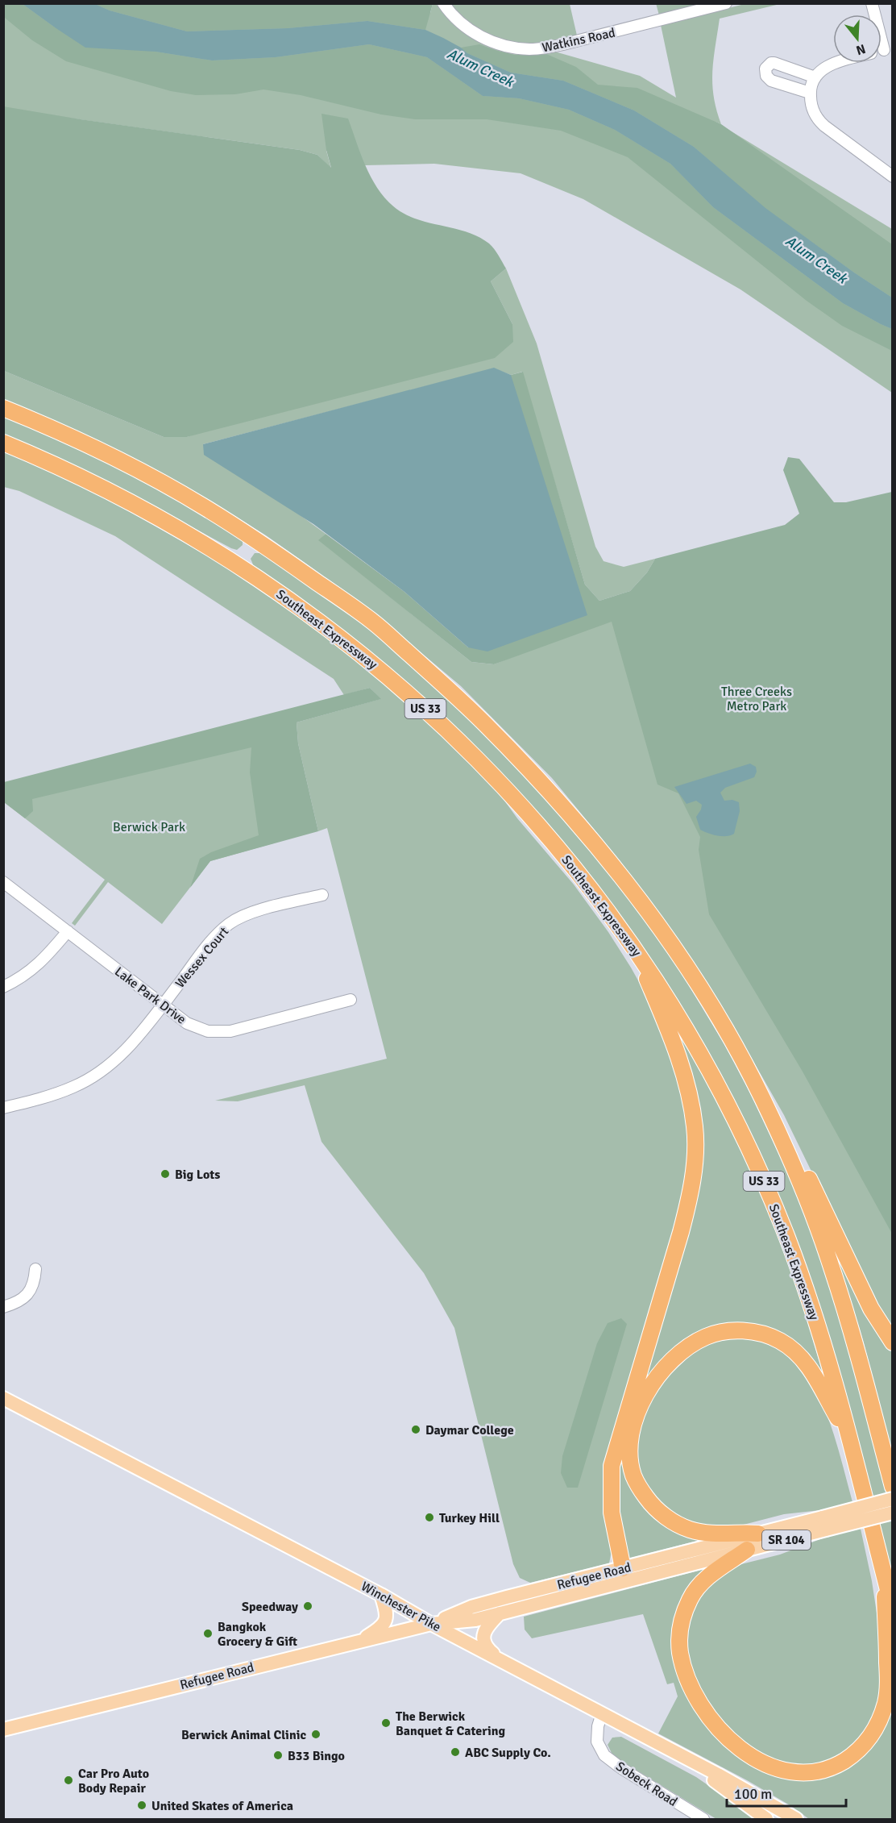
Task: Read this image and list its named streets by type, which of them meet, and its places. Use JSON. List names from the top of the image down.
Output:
{
  "streets": {
    "highway": ["Southeast Expressway", "US 33"],
    "main road": ["SR 104", "Refugee Road", "Winchester Pike"],
    "street": [
      "Watkins Road",
      "Wessex Court",
      "Lake Park Drive",
      "Sobeck Road"
    ]
  },
  "crossings": [
    ["Wessex Court", "Lake Park Drive"],
    ["SR 104", "Refugee Road"],
    ["Refugee Road", "Winchester Pike"],
    ["Winchester Pike", "Sobeck Road"]
  ],
  "water": ["Alum Creek"],
  "parks": ["Three Creeks Metro Park", "Berwick Park"],
  "places": [
    "Big Lots",
    "Daymar College",
    "Turkey Hill",
    "Speedway",
    "Bangkok Grocery & Gift",
    "The Berwick Banquet & Catering",
    "Berwick Animal Clinic",
    "ABC Supply Co.",
    "B33 Bingo",
    "Car Pro Auto Body Repair",
    "United Skates of America"
  ],
  "scale_bar": "100 m",
  "north": "bottom"
}
